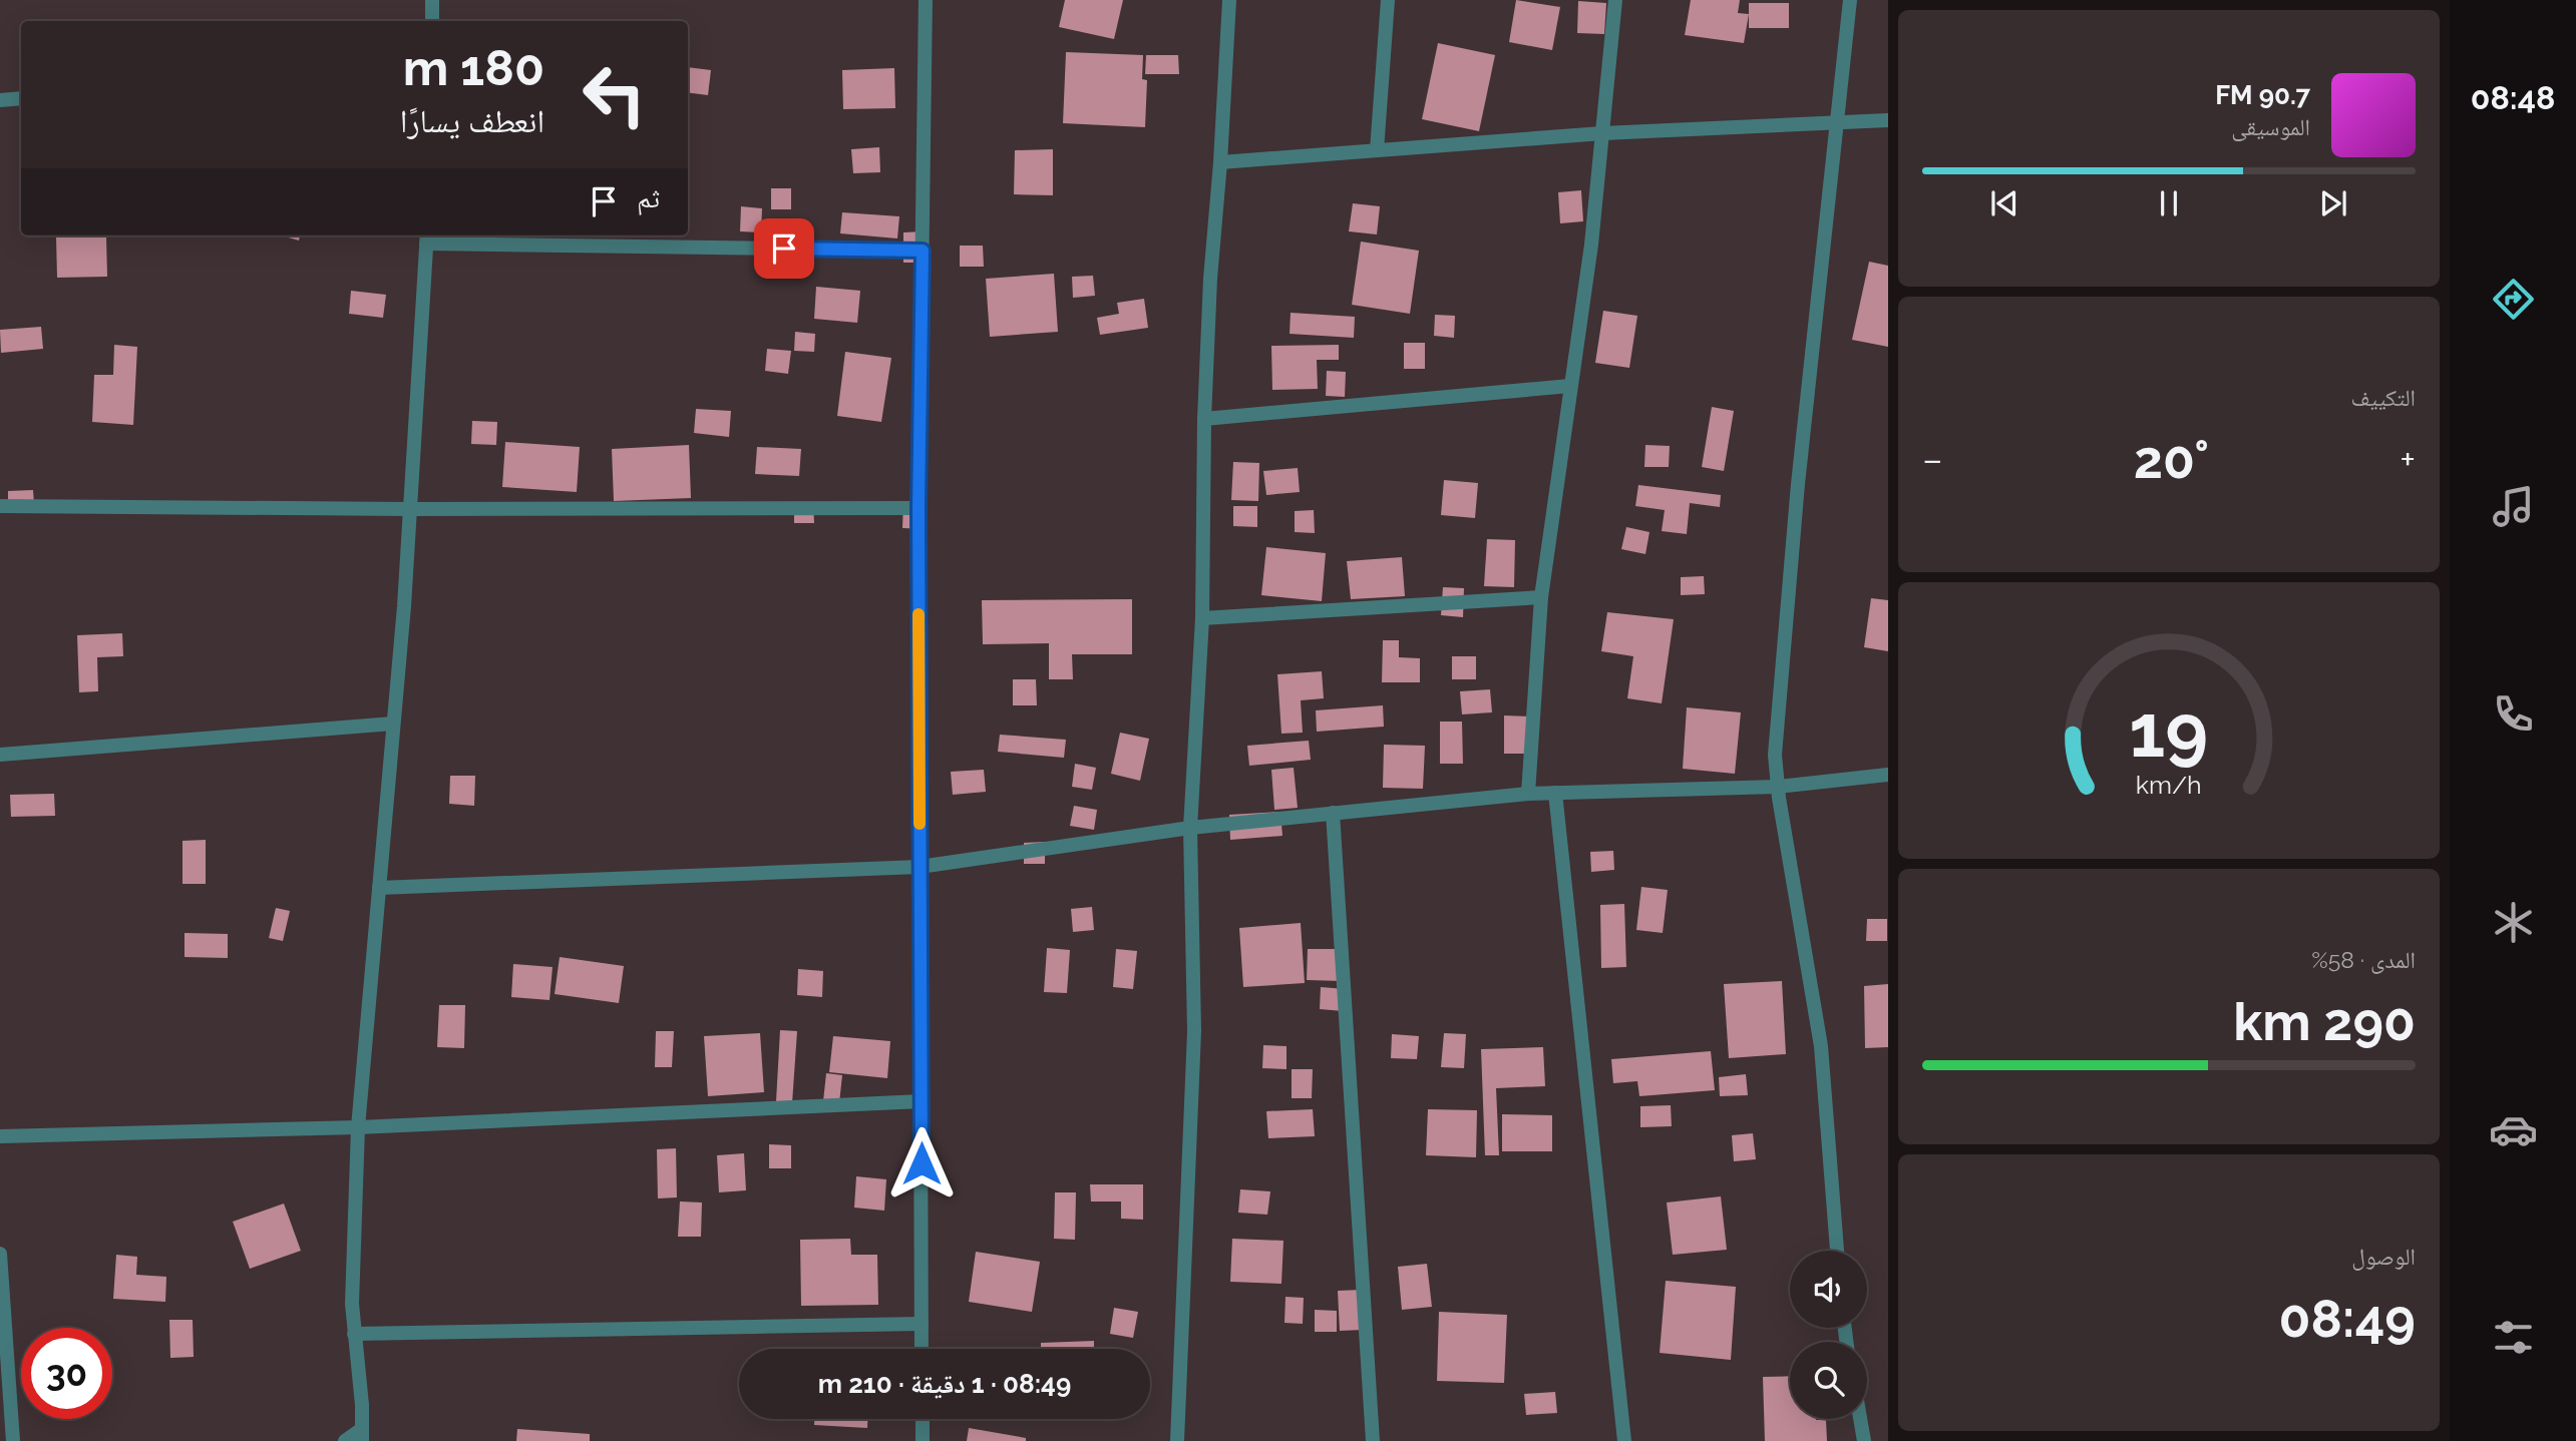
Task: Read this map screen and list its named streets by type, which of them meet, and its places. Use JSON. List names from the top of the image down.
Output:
{
  "page": {
    "tabs": "08:48",
    "turn": ["180 m", "انعطف يسارًا"],
    "song": ["90.7 FM", "الموسيقى"],
    "then": "ثم",
    "tile": [
      "التكييف",
      ["المدى · 58%", "290 km"],
      ["الوصول", "08:49"]
    ],
    "heat": ["−", "20°", "+"],
    "limit": "30",
    "trip": "08:49 · 1 دقيقة · 210 m",
    "gauge": ["19", "km/h"]
  }
}
